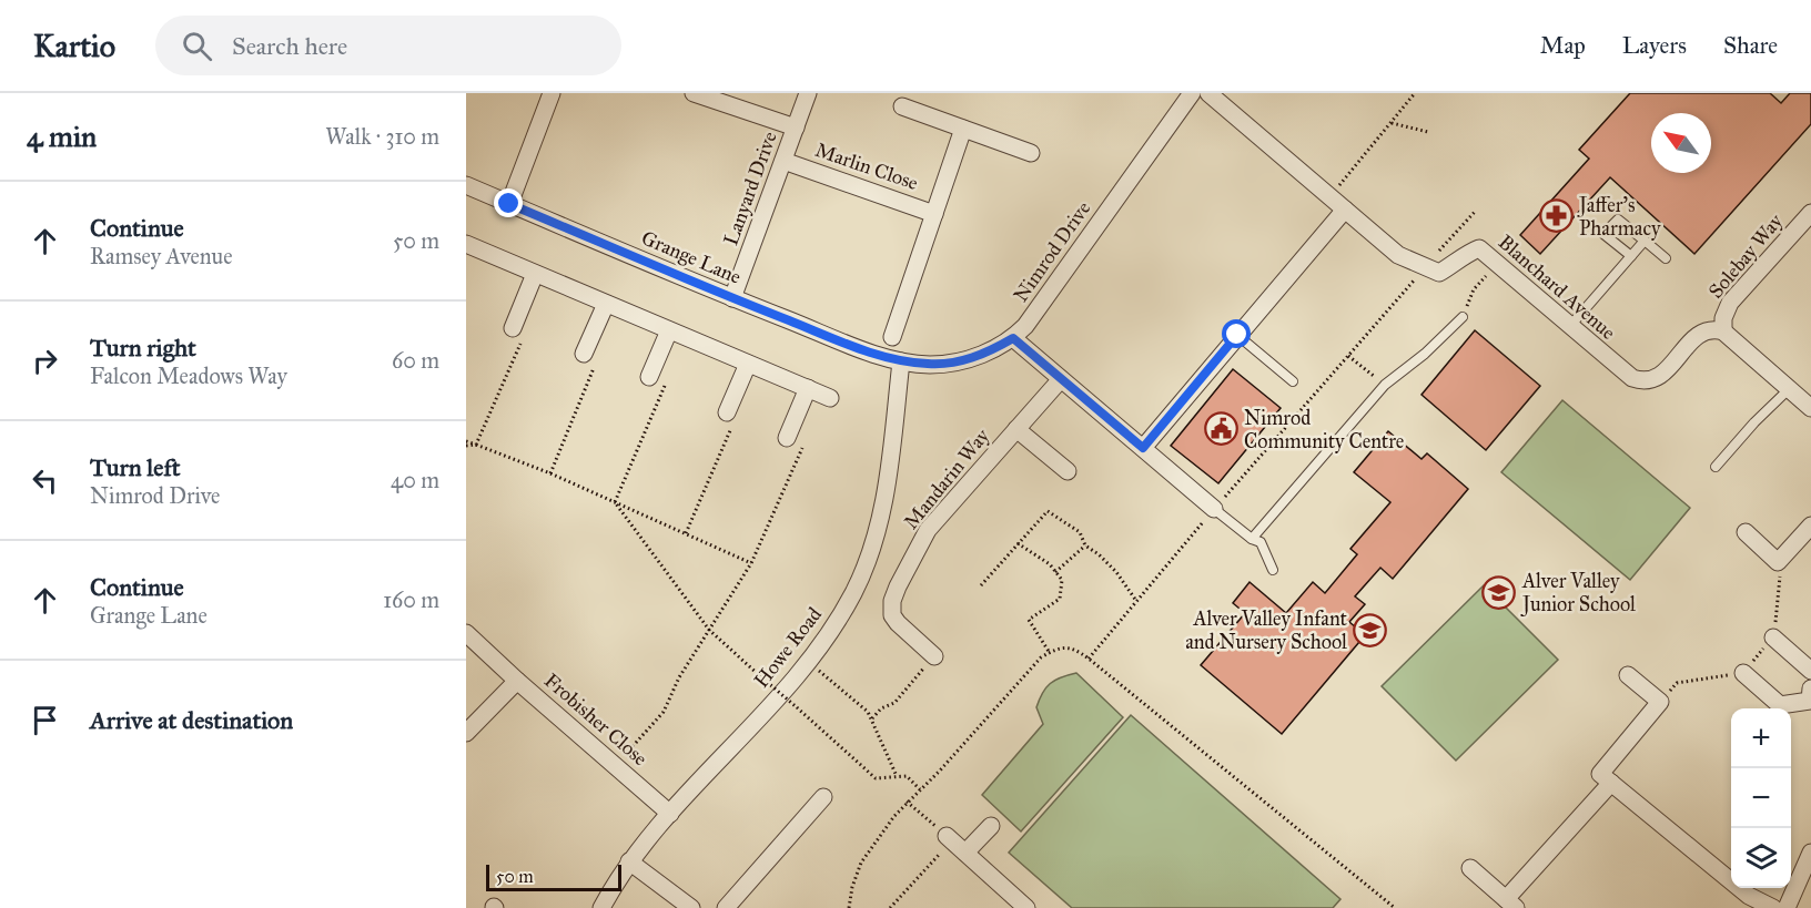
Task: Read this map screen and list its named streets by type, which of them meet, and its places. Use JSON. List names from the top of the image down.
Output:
{
  "streets": {
    "street": [
      "Marlin Close",
      "Lanyard Drive",
      "Nimrod Drive",
      "Solebay Way",
      "Grange Lane",
      "Blanchard Avenue",
      "Mandarin Way",
      "Howe Road",
      "Frobisher Close"
    ]
  },
  "crossings": [
    ["Marlin Close", "Lanyard Drive"],
    ["Lanyard Drive", "Grange Lane"],
    ["Nimrod Drive", "Grange Lane"],
    ["Nimrod Drive", "Howe Road"],
    ["Solebay Way", "Blanchard Avenue"],
    ["Grange Lane", "Howe Road"],
    ["Howe Road", "Frobisher Close"]
  ],
  "places": {
    "pharmacy": ["Jaffer's Pharmacy"],
    "public building": ["Nimrod Community Centre"],
    "school or university": ["Alver Valley Junior School", "Alver Valley Infant and Nursery School"]
  },
  "scale_bar": "50 m",
  "north": "top left",
  "page": {
    "header": "Kartio",
    "search": "Search here",
    "nav": ["Map", "Layers", "Share"],
    "heading": ["4 min", "Walk · 310 m"],
    "list": [
      ["Continue", "Ramsey Avenue", "50 m"],
      ["Turn right", "Falcon Meadows Way", "60 m"],
      ["Turn left", "Nimrod Drive", "40 m"],
      ["Continue", "Grange Lane", "160 m"],
      "Arrive at destination"
    ],
    "map_buttons": ["+", "−"],
    "scale": "50 m"
  }
}
